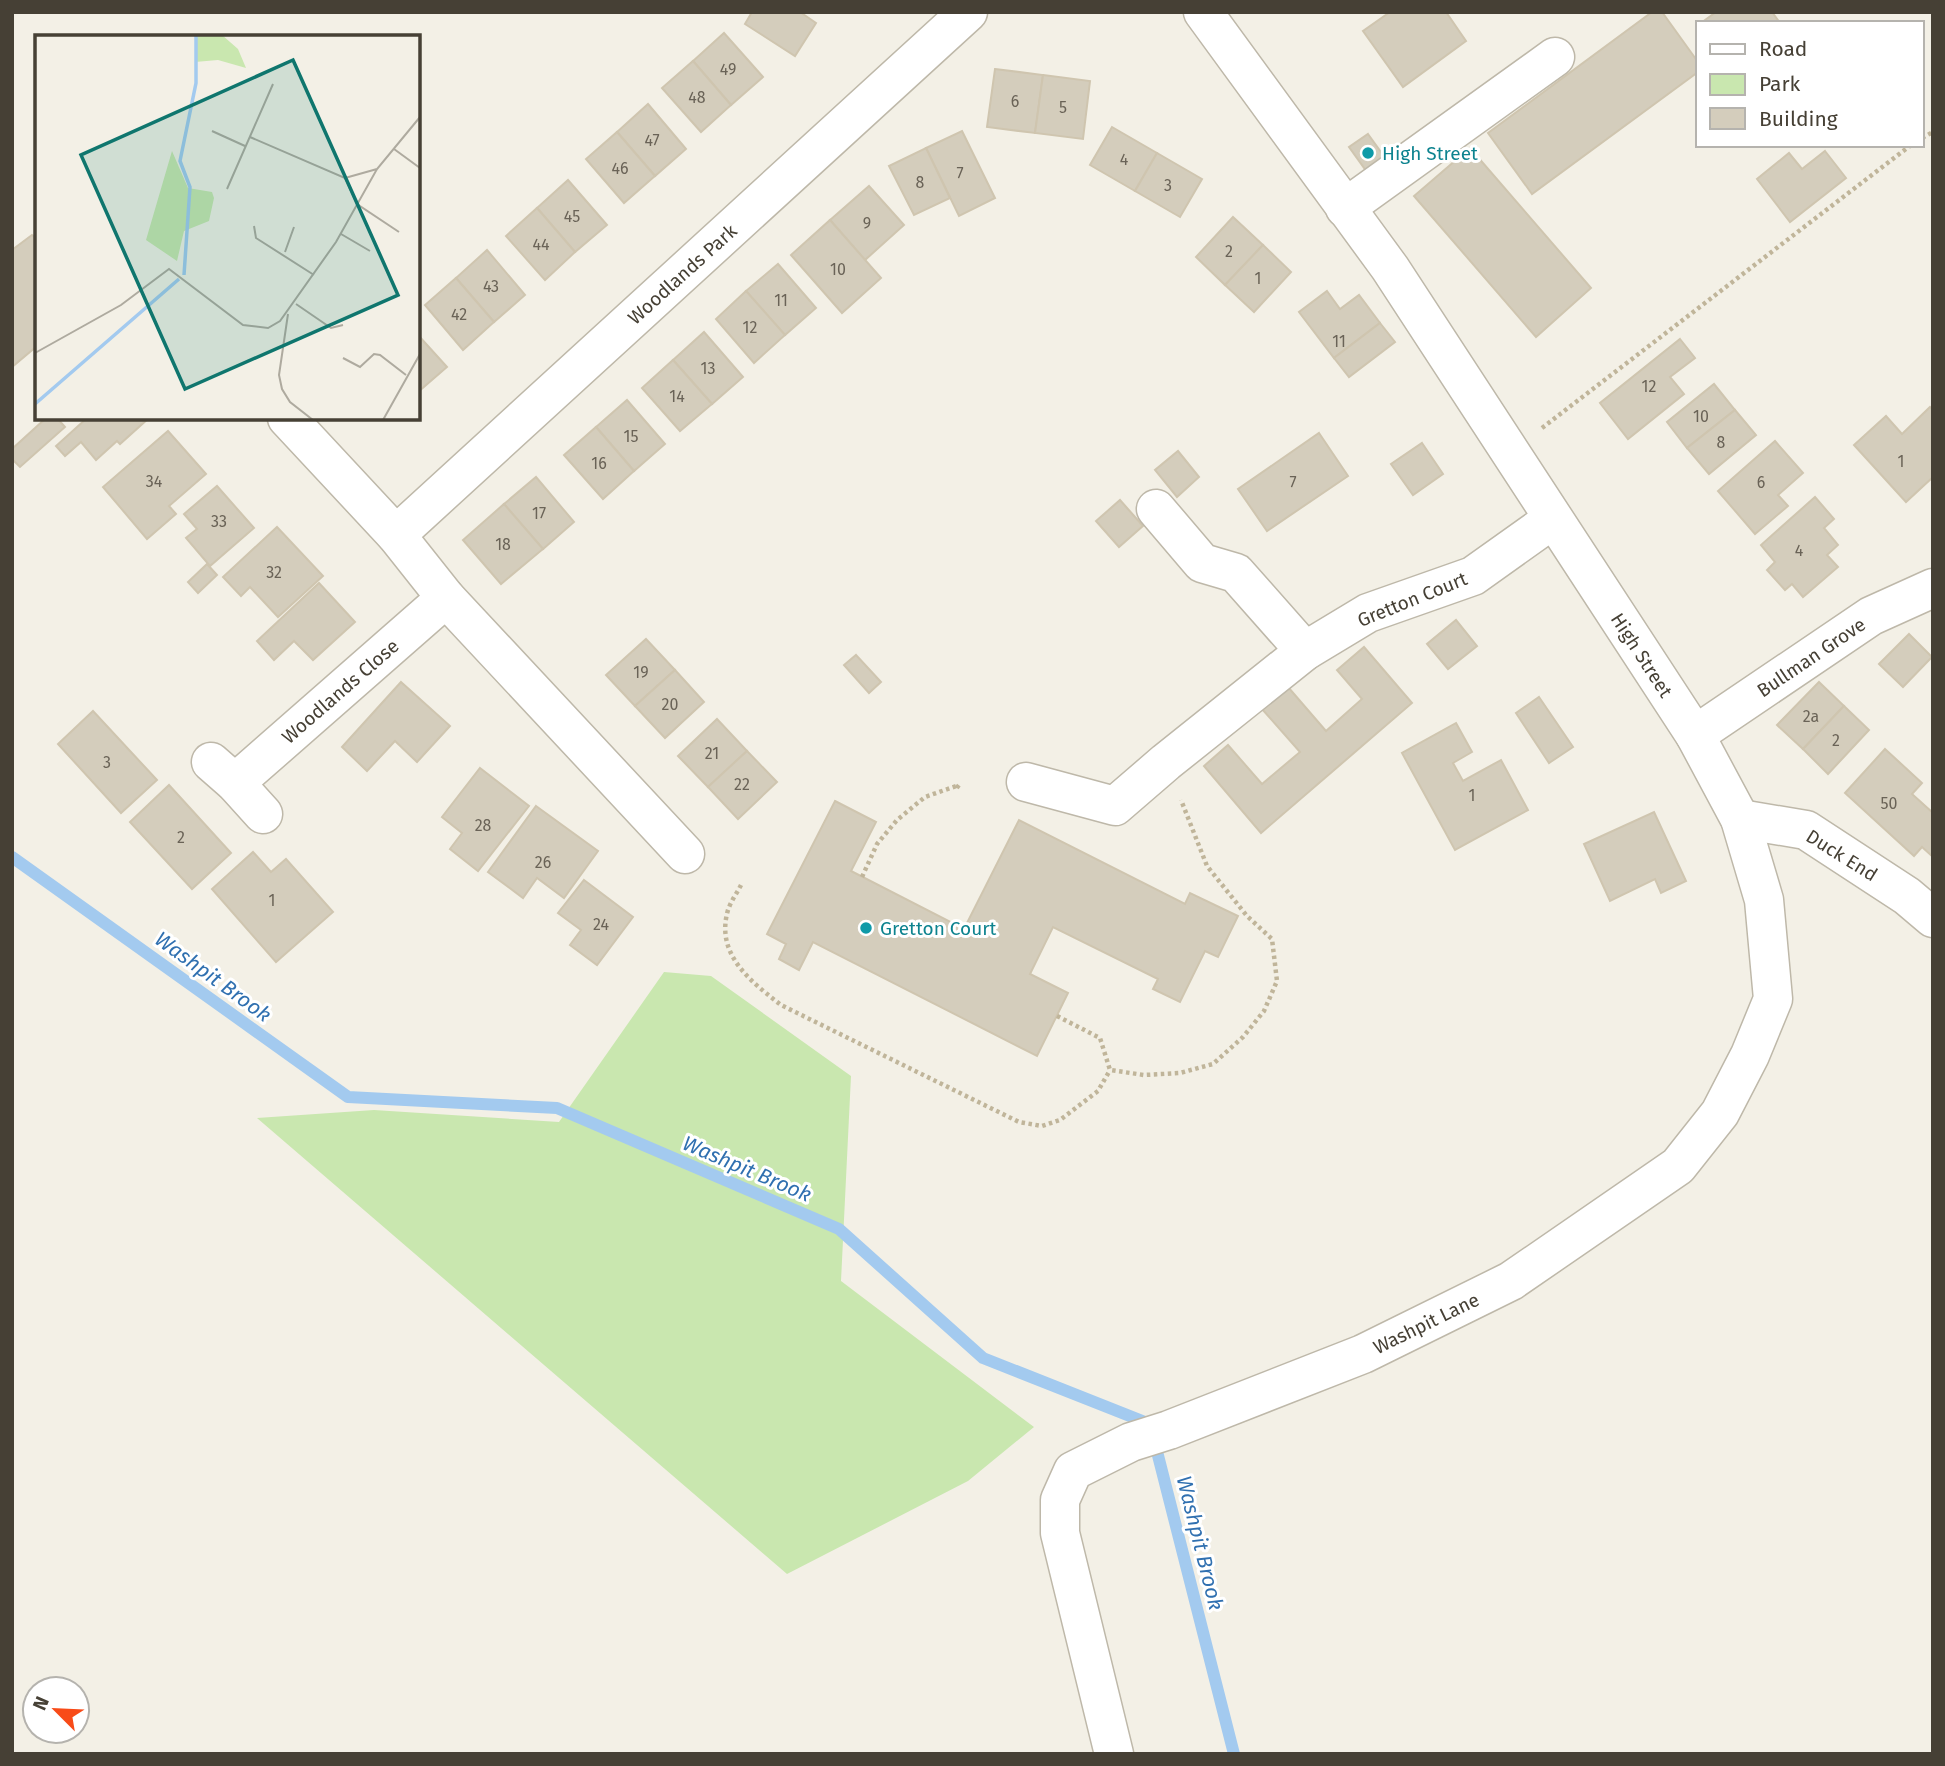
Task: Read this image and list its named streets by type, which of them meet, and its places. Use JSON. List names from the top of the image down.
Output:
{
  "streets": {
    "street": [
      "Woodlands Park",
      "Gretton Court",
      "High Street",
      "Bullman Grove",
      "Woodlands Close",
      "Duck End",
      "Washpit Lane"
    ]
  },
  "crossings": [
    ["Gretton Court", "High Street"],
    ["High Street", "Bullman Grove"],
    ["High Street", "Duck End"],
    ["High Street", "Washpit Lane"],
    ["Duck End", "Washpit Lane"]
  ],
  "water": ["Washpit Brook"],
  "places": ["High Street", "Gretton Court"],
  "house_numbers": [
    "49",
    "48",
    "6",
    "5",
    "47",
    "4",
    "46",
    "7",
    "8",
    "3",
    "45",
    "9",
    "44",
    "2",
    "10",
    "1",
    "43",
    "11",
    "42",
    "12",
    "11",
    "13",
    "12",
    "14",
    "10",
    "15",
    "8",
    "1",
    "16",
    "34",
    "7",
    "6",
    "17",
    "33",
    "18",
    "4",
    "32",
    "19",
    "20",
    "2a",
    "2",
    "21",
    "3",
    "22",
    "1",
    "50",
    "28",
    "2",
    "26",
    "1",
    "24"
  ],
  "legend": ["Road", "Park", "Building"],
  "north": "top left"
}
